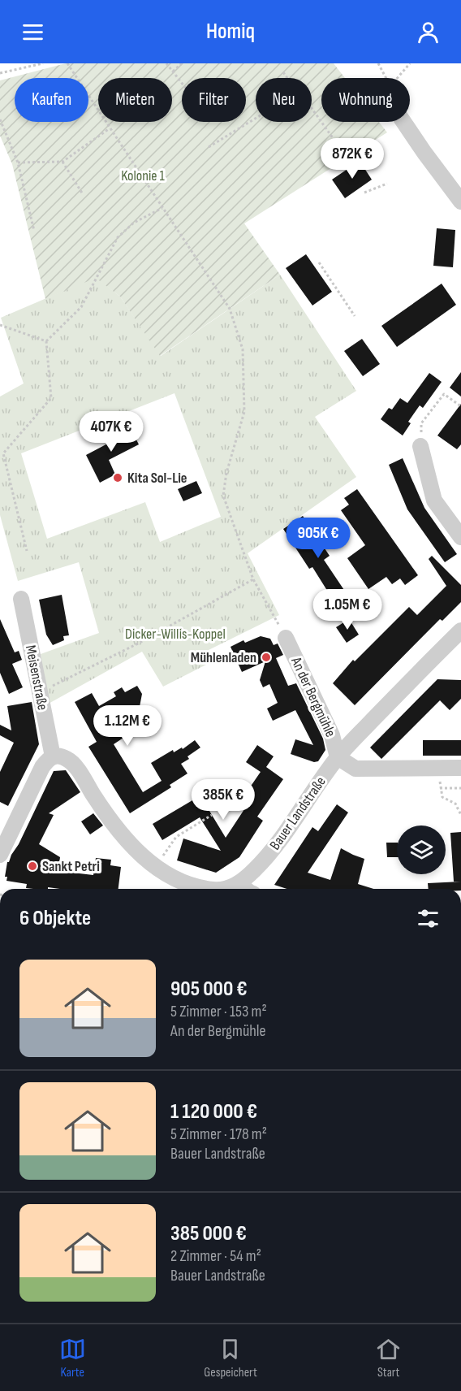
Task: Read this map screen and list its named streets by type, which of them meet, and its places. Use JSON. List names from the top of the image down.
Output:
{
  "streets": {
    "street": ["Meisenstraße", "An der Bergmühle", "Bauer Landstraße"]
  },
  "crossings": [
    ["Meisenstraße", "Bauer Landstraße"],
    ["An der Bergmühle", "Bauer Landstraße"]
  ],
  "parks": ["Kolonie 1", "Dicker-Willis-Koppel"],
  "places": ["Kita Sol-Lie", "Mühlenladen", "Sankt Petri"],
  "page": {
    "header": "Homiq",
    "chip": [
      "Kaufen",
      "Mieten",
      "Filter",
      "Neu",
      "Wohnung"
    ],
    "price": [
      "872K €",
      "407K €",
      "905K €",
      "1.05M €",
      "1.12M €",
      "385K €"
    ],
    "heading": "6 Objekte",
    "list": [
      {
        "name": "905 000 €",
        "note": "5 Zimmer · 153 m² · An der Bergmühle"
      },
      {
        "name": "1 120 000 €",
        "note": "5 Zimmer · 178 m² · Bauer Landstraße"
      },
      {
        "name": "385 000 €",
        "note": "2 Zimmer · 54 m² · Bauer Landstraße"
      }
    ],
    "tabs": ["Karte", "Gespeichert", "Start"]
  }
}
